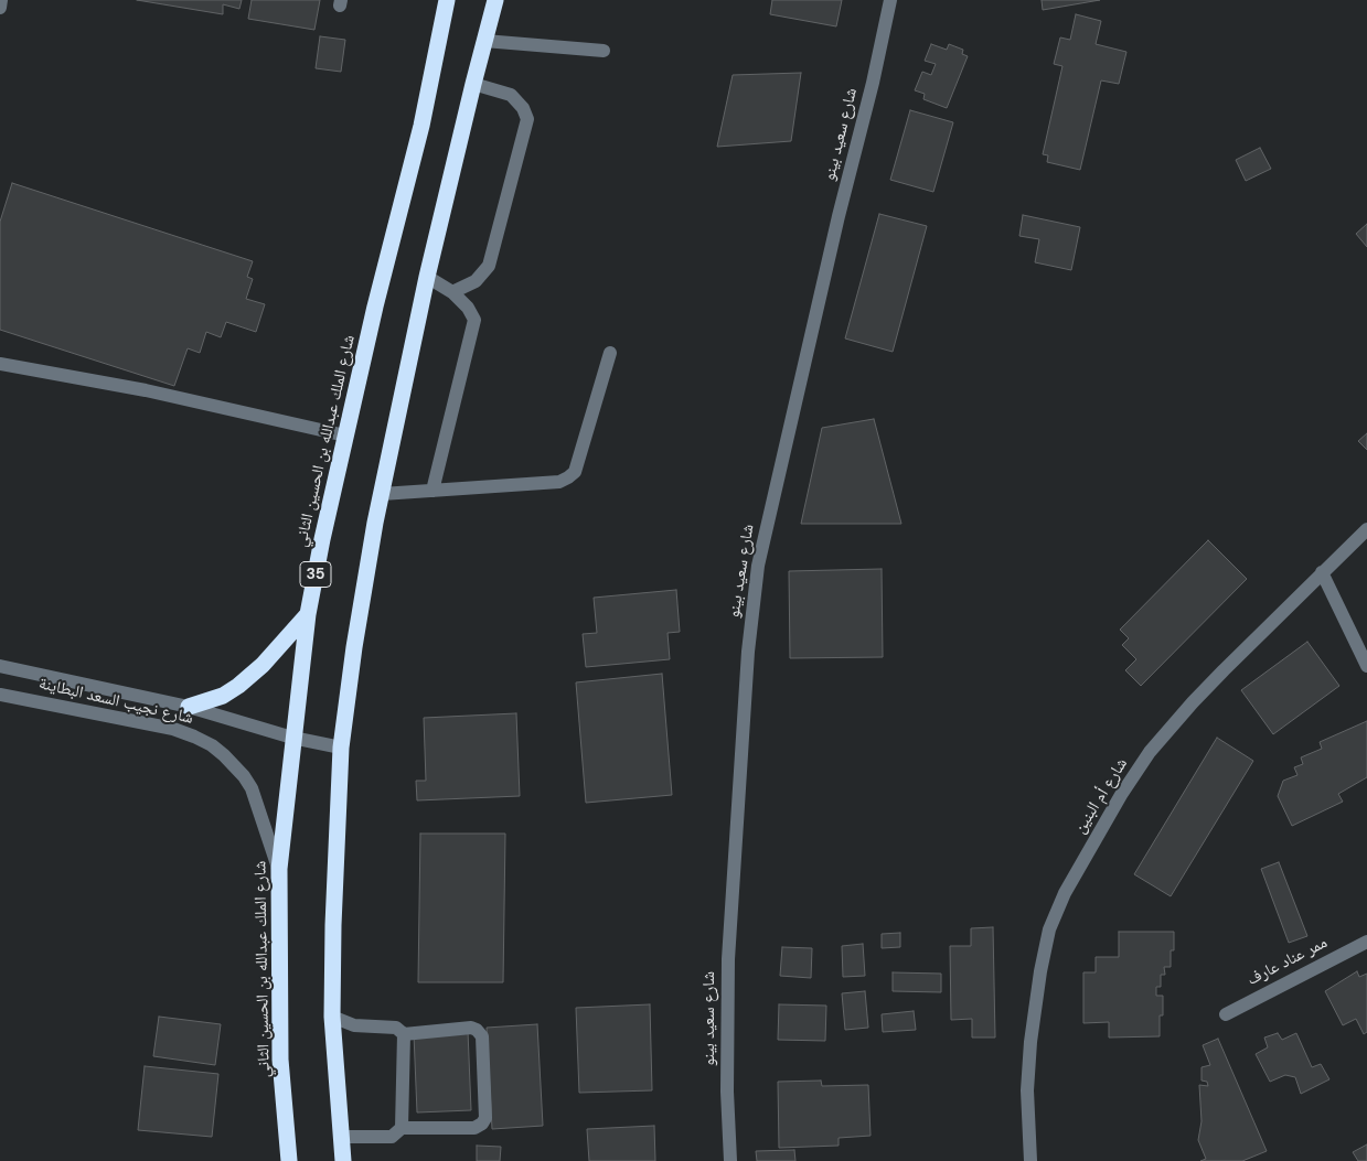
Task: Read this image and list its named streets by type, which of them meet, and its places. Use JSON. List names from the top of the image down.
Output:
{
  "streets": {
    "highway": ["شارع الملك عبدالله بن الحسين الثاني", "35"],
    "street": [
      "شارع سعيد بينو",
      "شارع نجيب السعد البطاينة",
      "شارع أم البنين",
      "ممر عناد عارف"
    ]
  },
  "crossings": [
    ["شارع الملك عبدالله بن الحسين الثاني", "شارع نجيب السعد البطاينة"]
  ]
}
